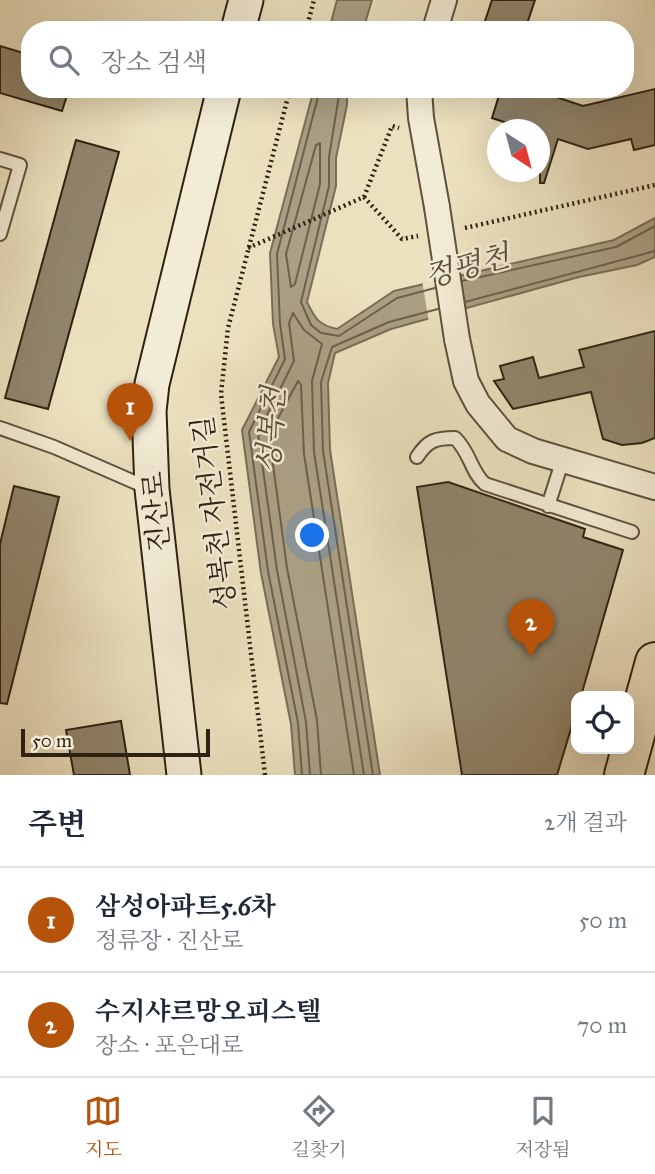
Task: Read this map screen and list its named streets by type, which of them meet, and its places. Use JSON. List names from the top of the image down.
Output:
{
  "streets": {
    "street": ["진산로"],
    "path": ["성복천 자전거길"]
  },
  "water": ["정평천", "성복천"],
  "scale_bar": "50 m",
  "north": "bottom right",
  "page": {
    "search": "장소 검색",
    "pins": ["1", "2"],
    "scale": "50 m",
    "heading": ["주변", "2개 결과"],
    "list": [
      {
        "mark": "1",
        "name": "삼성아파트5.6차",
        "note": "정류장 · 진산로",
        "value": "50 m"
      },
      {
        "mark": "2",
        "name": "수지샤르망오피스텔",
        "note": "장소 · 포은대로",
        "value": "70 m"
      }
    ],
    "nav": ["지도", "길찾기", "저장됨"]
  }
}
